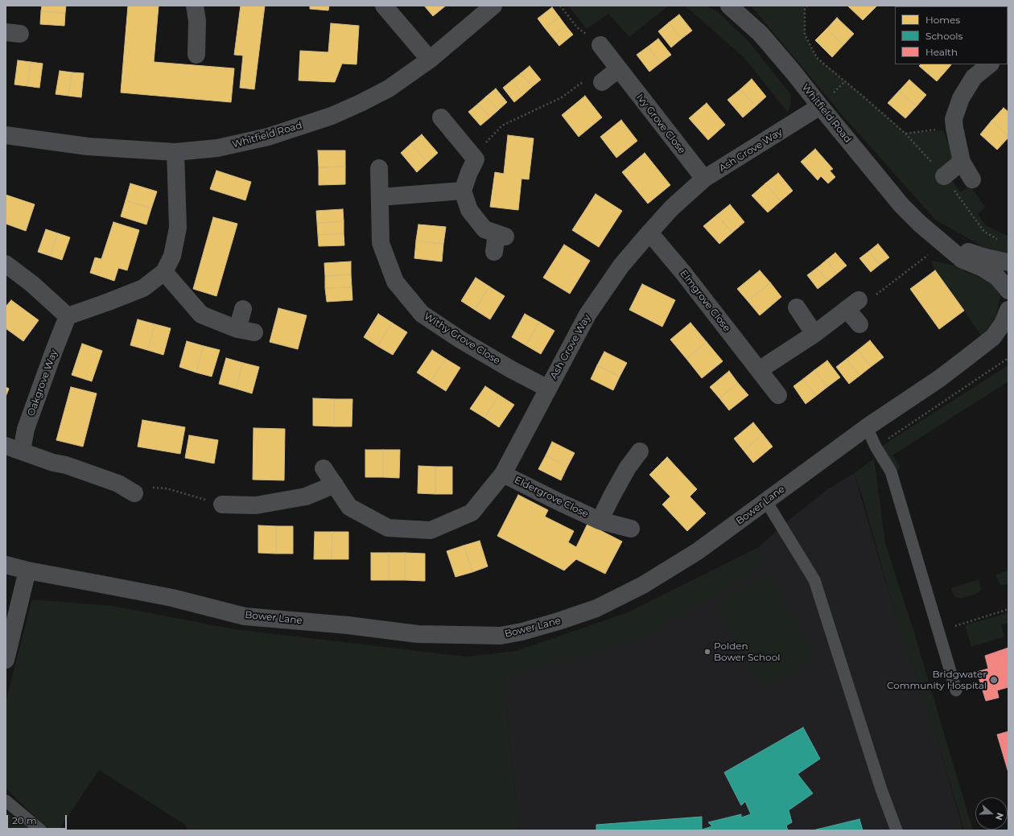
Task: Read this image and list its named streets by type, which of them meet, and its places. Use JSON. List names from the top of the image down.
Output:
{
  "streets": {
    "street": [
      "Whitfield Road",
      "Ivy Grove Close",
      "Ash Grove Way",
      "Elmgrove Close",
      "Withy Grove Close",
      "Oakgrove Way",
      "Eldergrove Close",
      "Bower Lane"
    ]
  },
  "crossings": [
    ["Whitfield Road", "Ash Grove Way"],
    ["Ivy Grove Close", "Ash Grove Way"],
    ["Ash Grove Way", "Elmgrove Close"],
    ["Ash Grove Way", "Withy Grove Close"],
    ["Ash Grove Way", "Eldergrove Close"]
  ],
  "places": ["Polden Bower School", "Bridgwater Community Hospital"],
  "legend": ["Homes", "Schools", "Health"],
  "scale_bar": "20 m",
  "north": "right"
}
